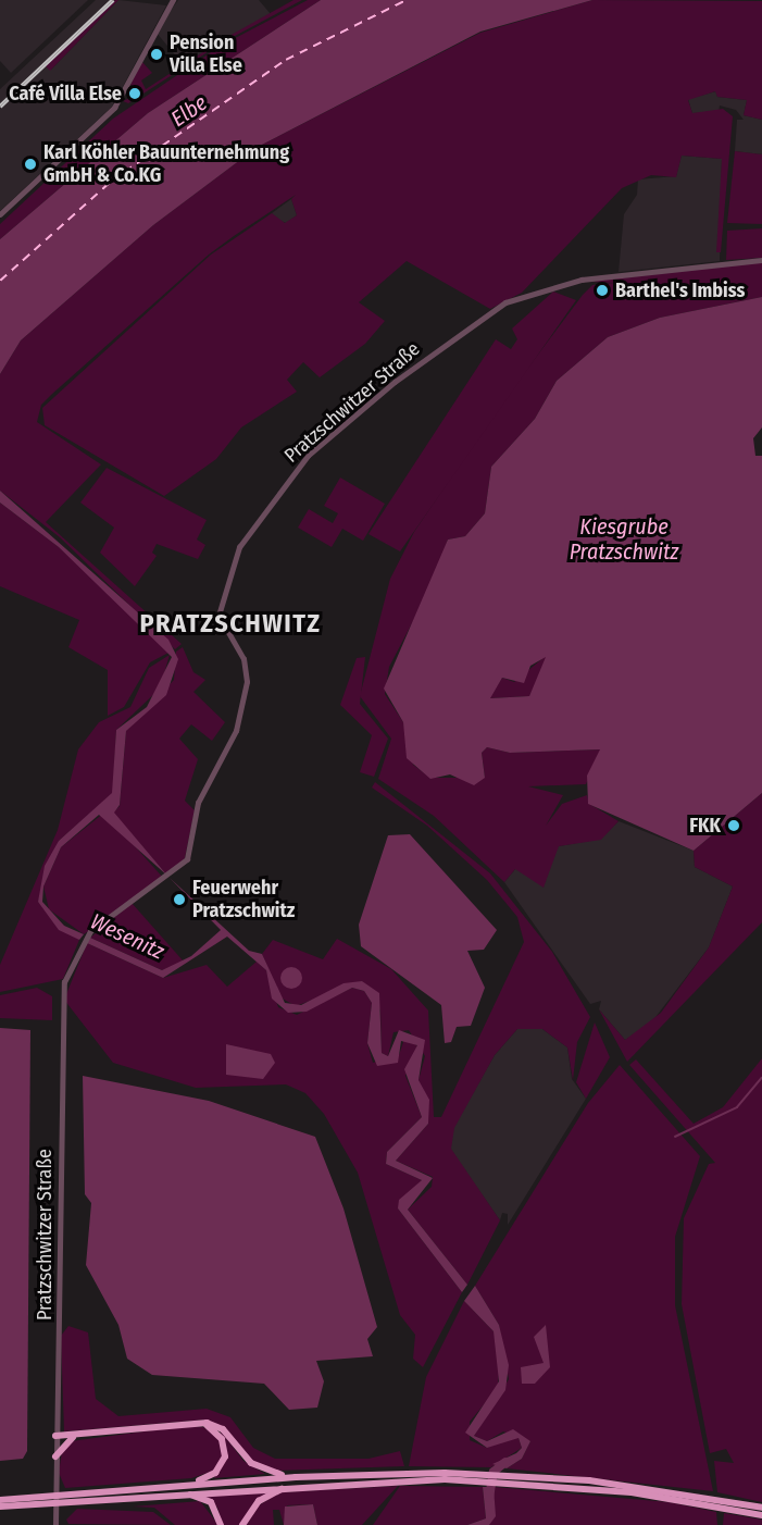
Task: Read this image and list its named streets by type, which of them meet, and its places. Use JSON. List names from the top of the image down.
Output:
{
  "streets": {
    "street": ["Pratzschwitzer Straße"]
  },
  "districts": ["PRATZSCHWITZ"],
  "water": ["Elbe", "Kiesgrube Pratzschwitz", "Wesenitz"],
  "places": [
    "Pension Villa Else",
    "Café Villa Else",
    "Karl Köhler Bauunternehmung GmbH & Co.KG",
    "Barthel's Imbiss",
    "FKK",
    "Feuerwehr Pratzschwitz"
  ]
}
